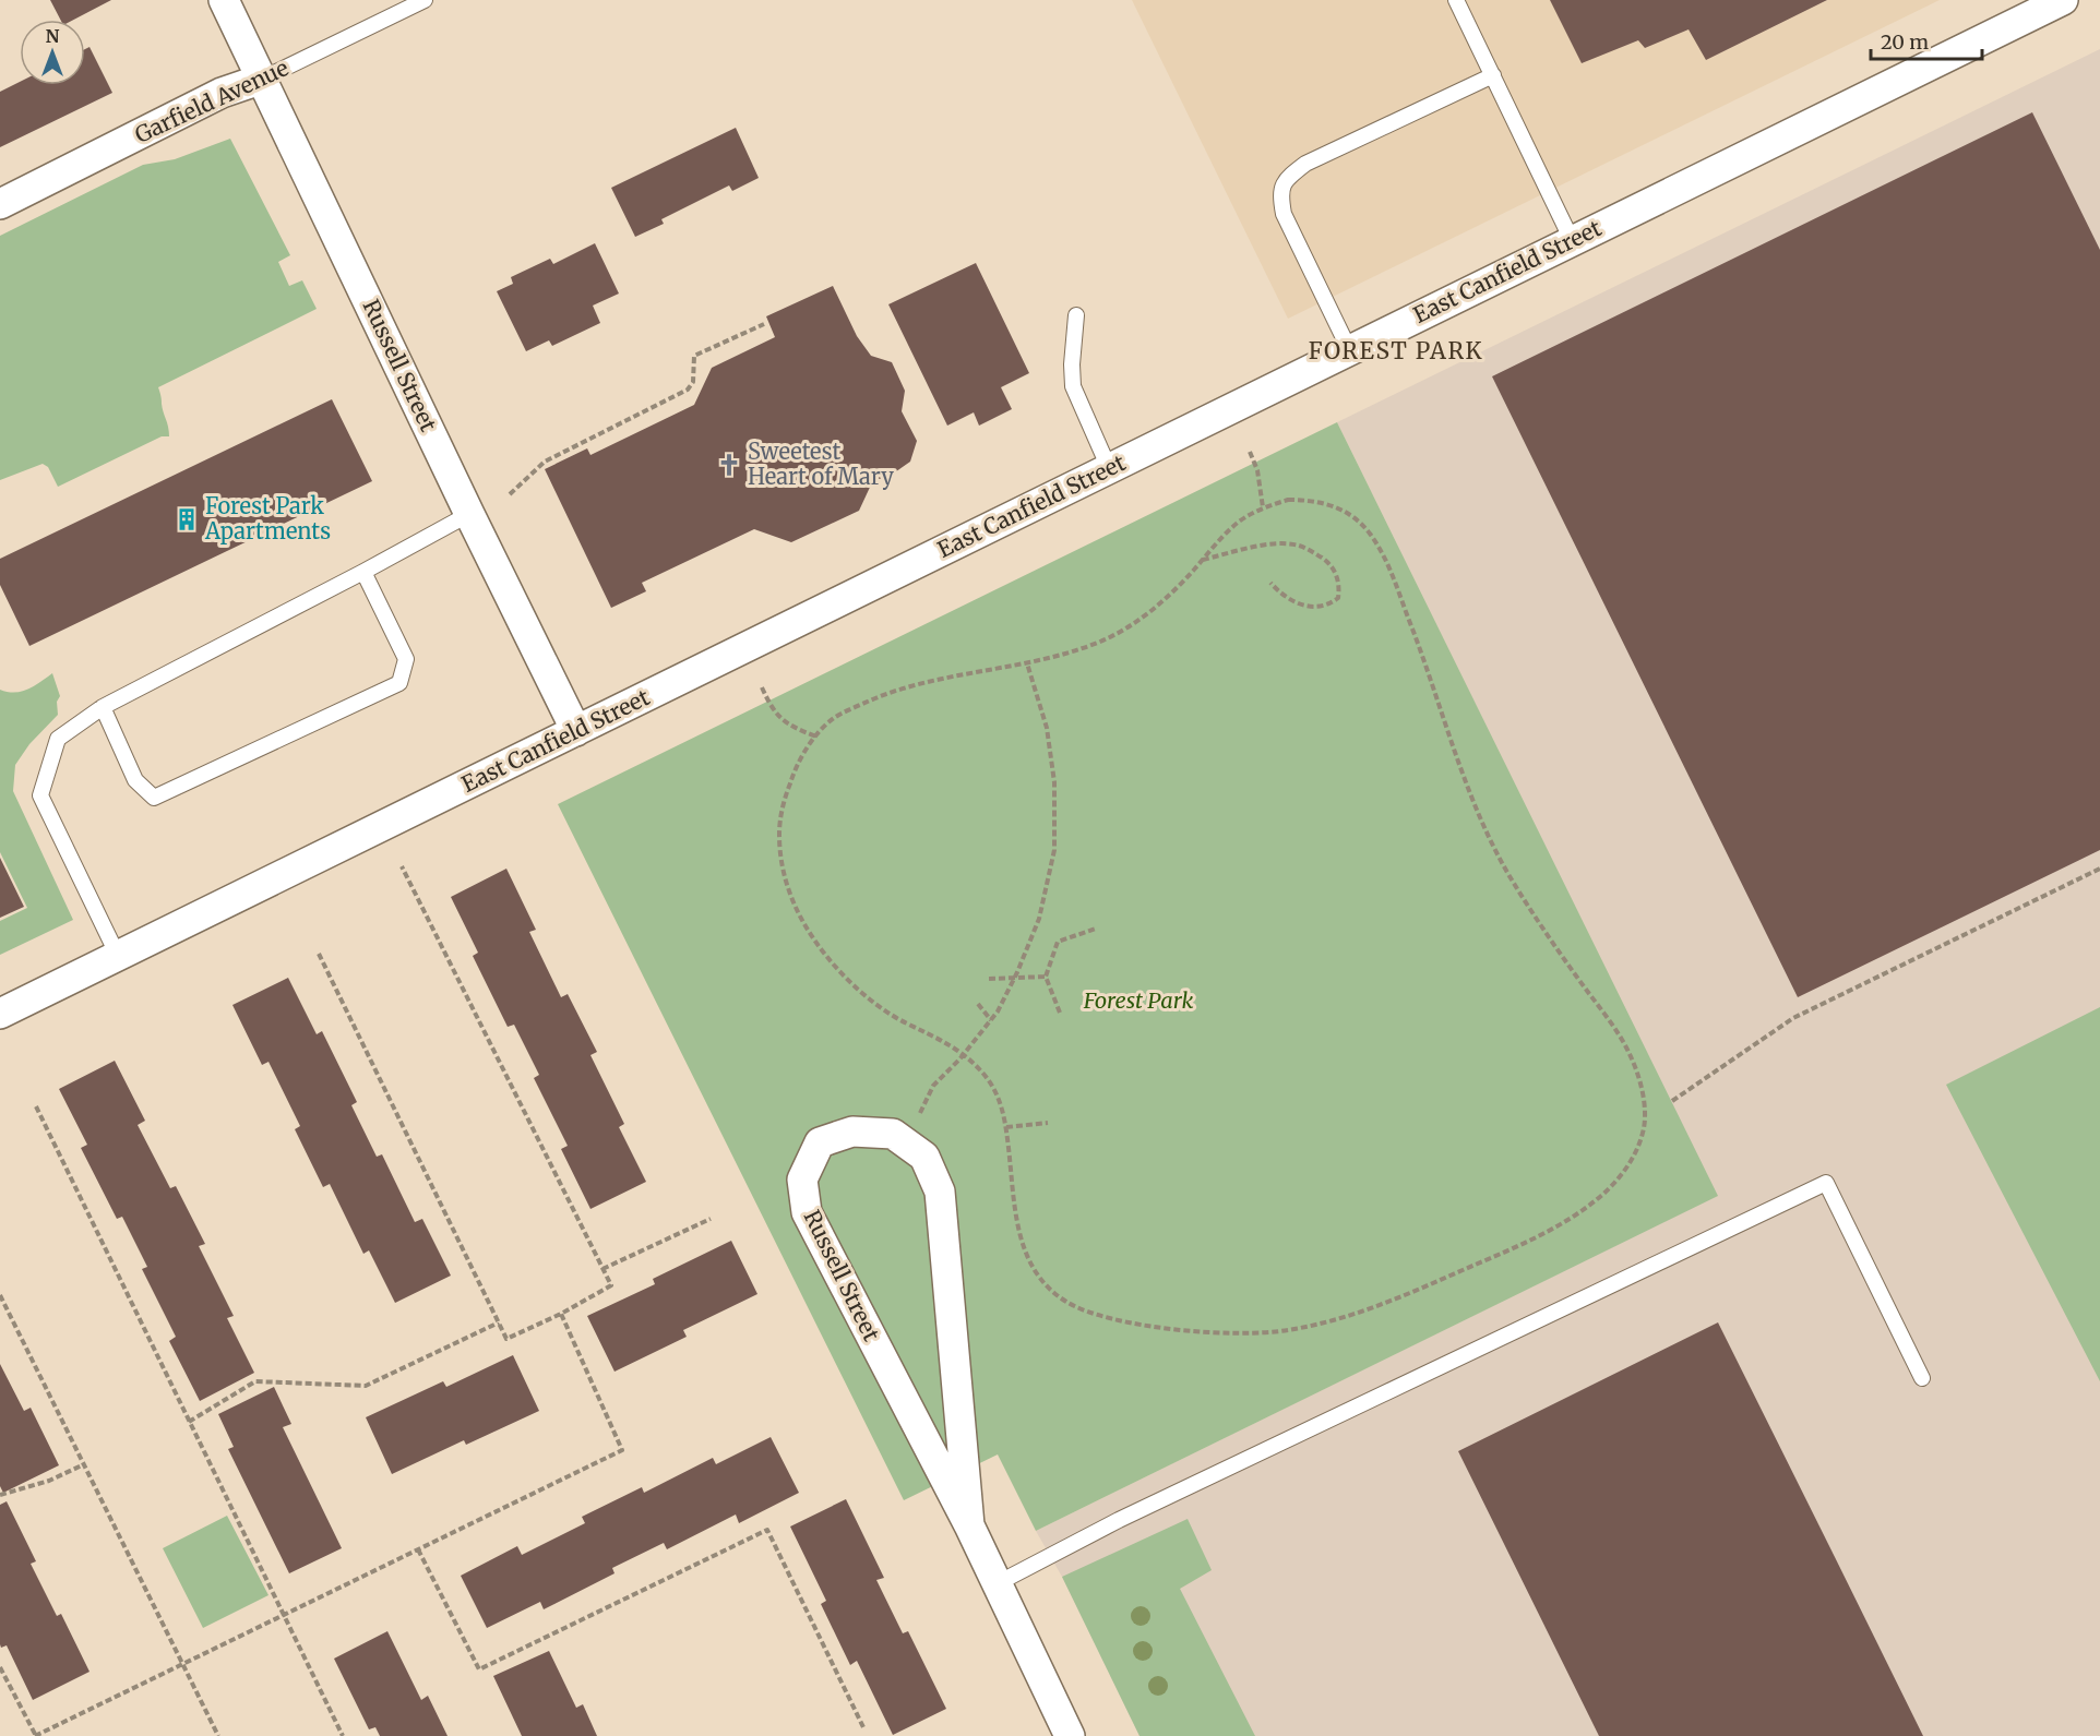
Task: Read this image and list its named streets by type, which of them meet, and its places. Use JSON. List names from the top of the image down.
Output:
{
  "streets": {
    "street": ["Garfield Avenue", "East Canfield Street", "Russell Street"]
  },
  "crossings": [
    ["Garfield Avenue", "Russell Street"],
    ["East Canfield Street", "Russell Street"]
  ],
  "districts": ["FOREST PARK"],
  "parks": ["Forest Park"],
  "places": {
    "church": ["Sweetest Heart of Mary"],
    "building": ["Forest Park Apartments"]
  },
  "scale_bar": "20 m",
  "north": "top"
}
